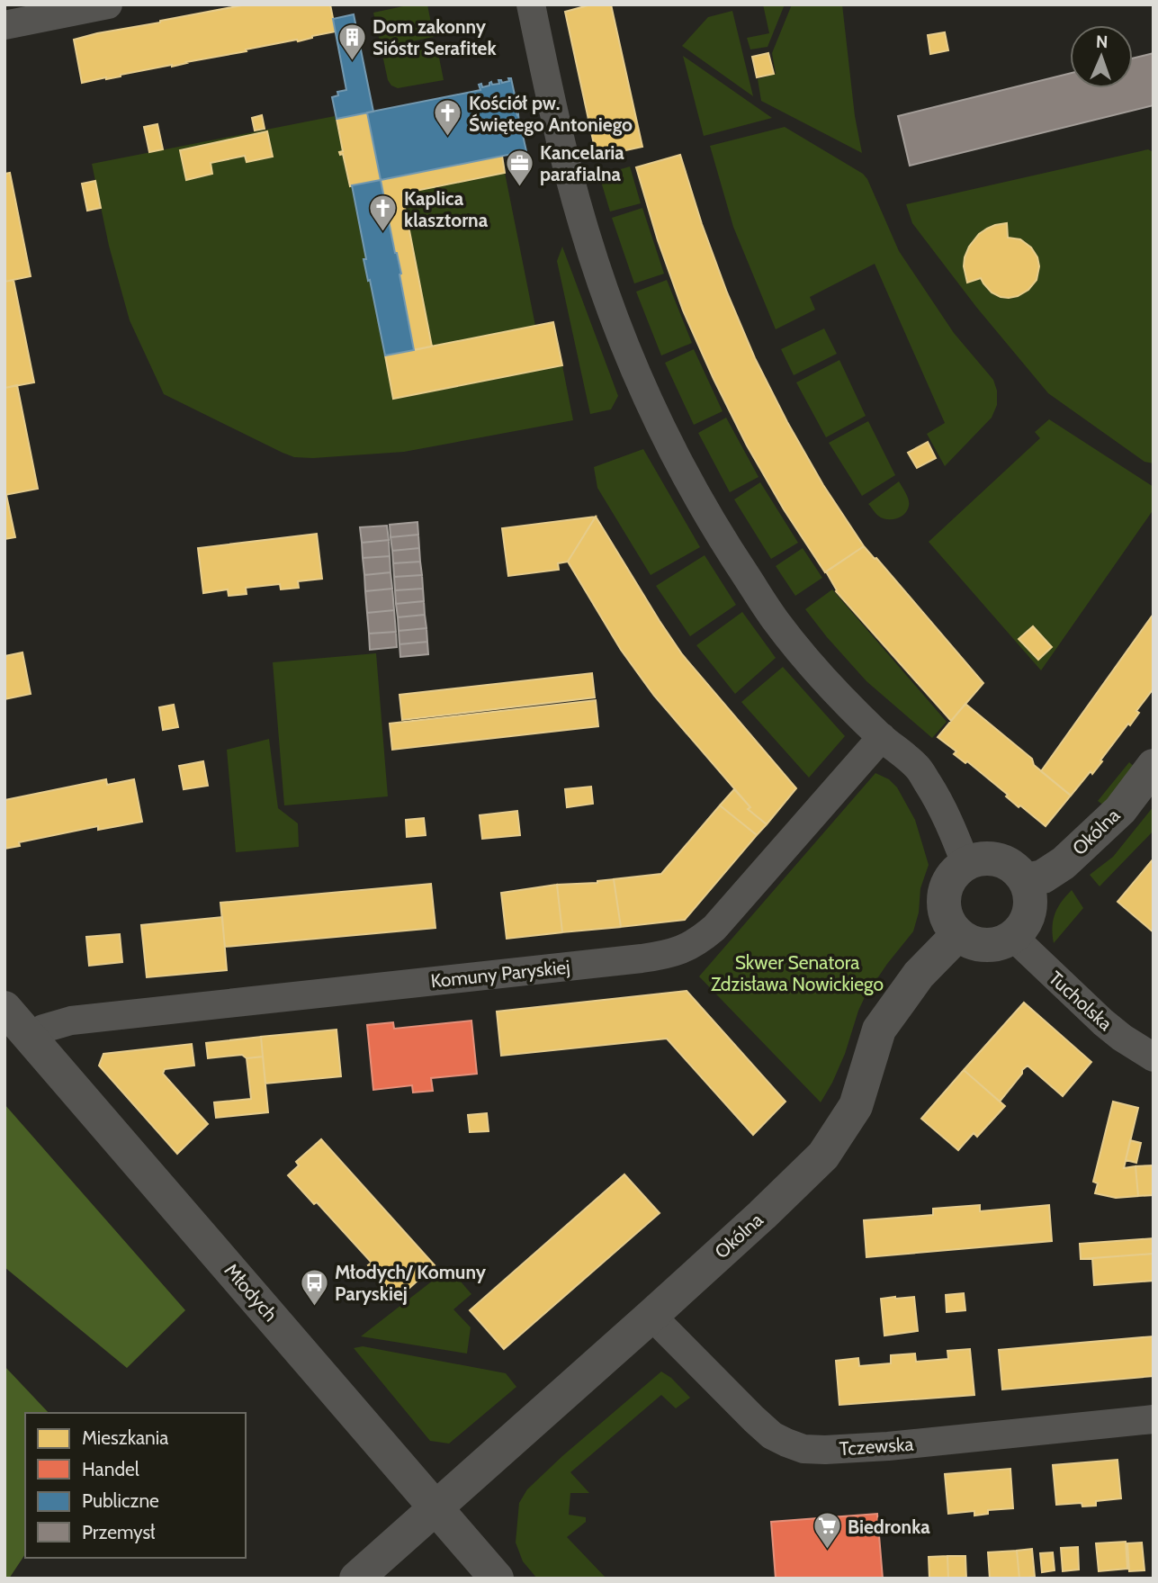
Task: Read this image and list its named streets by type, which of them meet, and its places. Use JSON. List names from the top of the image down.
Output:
{
  "streets": {
    "street": [
      "Okólna",
      "Komuny Paryskiej",
      "Tucholska",
      "Młodych",
      "Tczewska"
    ]
  },
  "crossings": [
    ["Okólna", "Tucholska"],
    ["Okólna", "Młodych"],
    ["Okólna", "Tczewska"],
    ["Komuny Paryskiej", "Młodych"]
  ],
  "parks": ["Skwer Senatora Zdzisława Nowickiego"],
  "places": {
    "building": ["Dom zakonny Sióstr Serafitek"],
    "church": ["Kościół pw. Świętego Antoniego", "Kaplica klasztorna"],
    "office": ["Kancelaria parafialna"],
    "bus stop": ["Młodych/ Komuny Paryskiej"],
    "supermarket": ["Biedronka"]
  },
  "legend": [
    "Mieszkania",
    "Handel",
    "Publiczne",
    "Przemysł"
  ],
  "north": "top"
}
